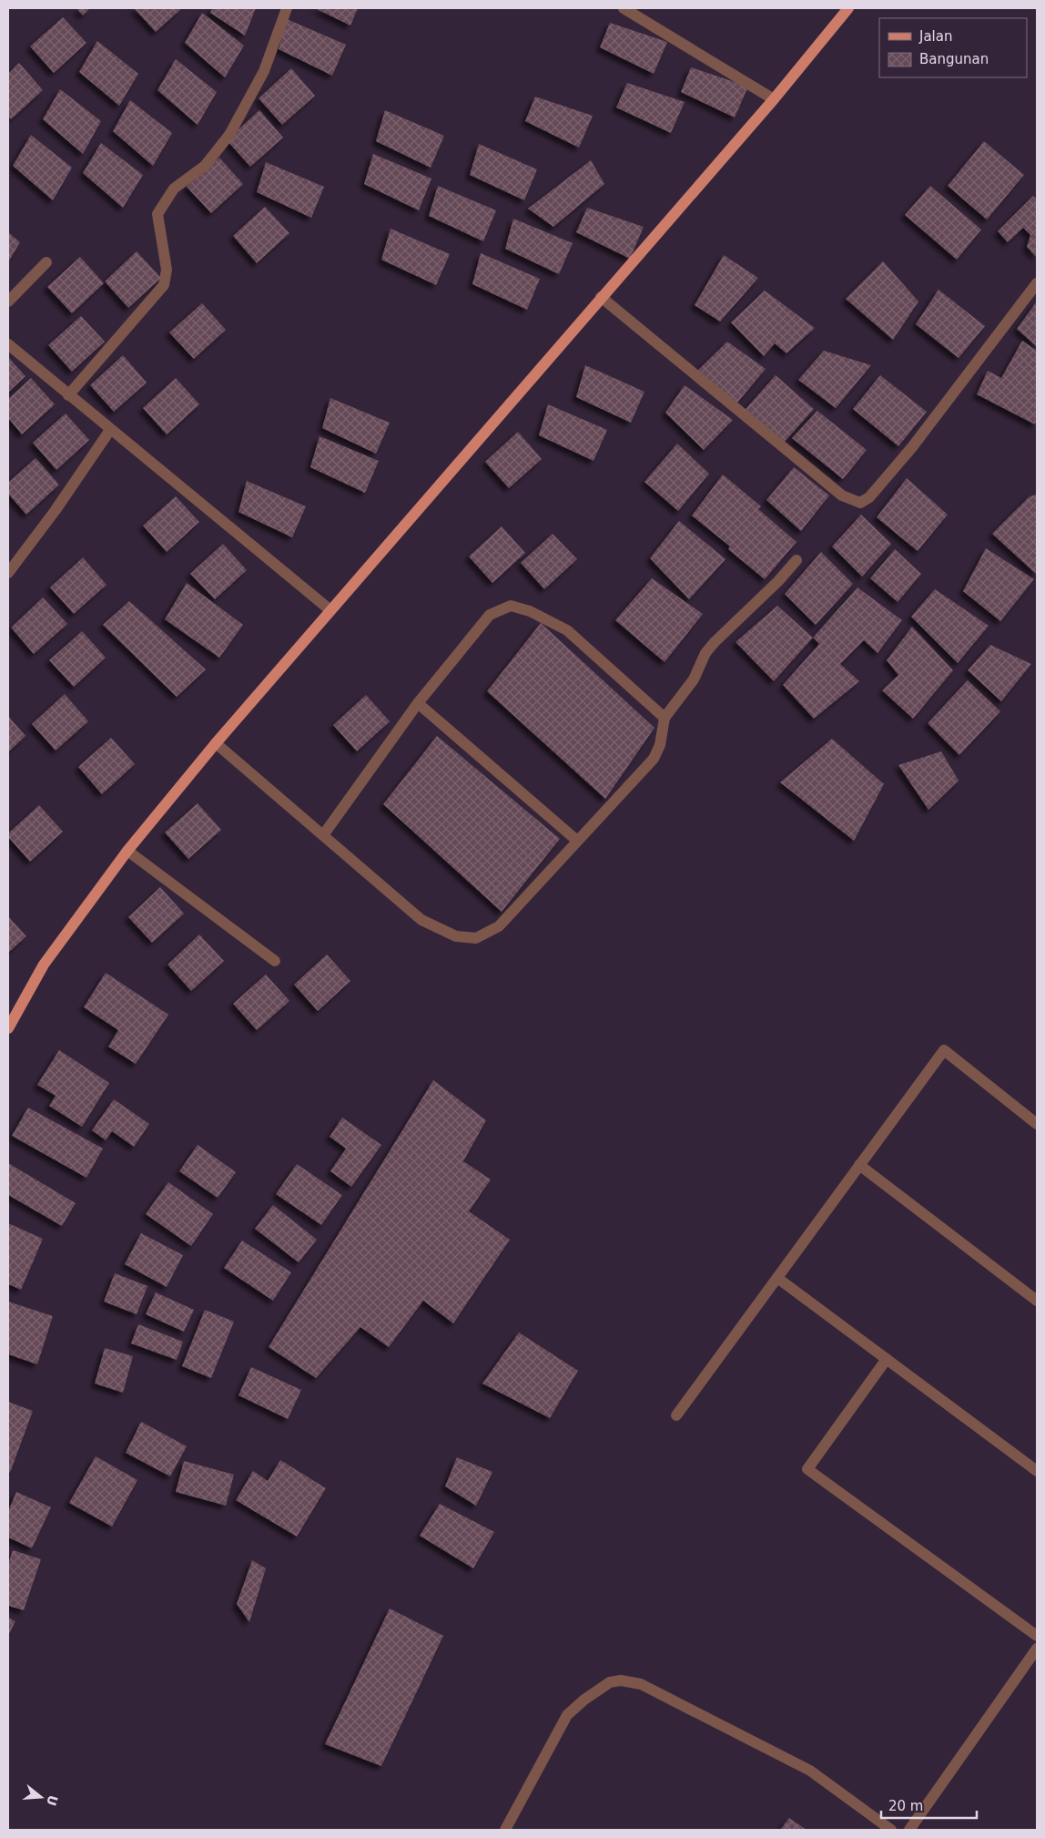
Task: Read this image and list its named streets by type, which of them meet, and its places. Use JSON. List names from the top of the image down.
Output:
{
  "legend": ["Jalan", "Bangunan"],
  "scale_bar": "20 m",
  "north": "right"
}
